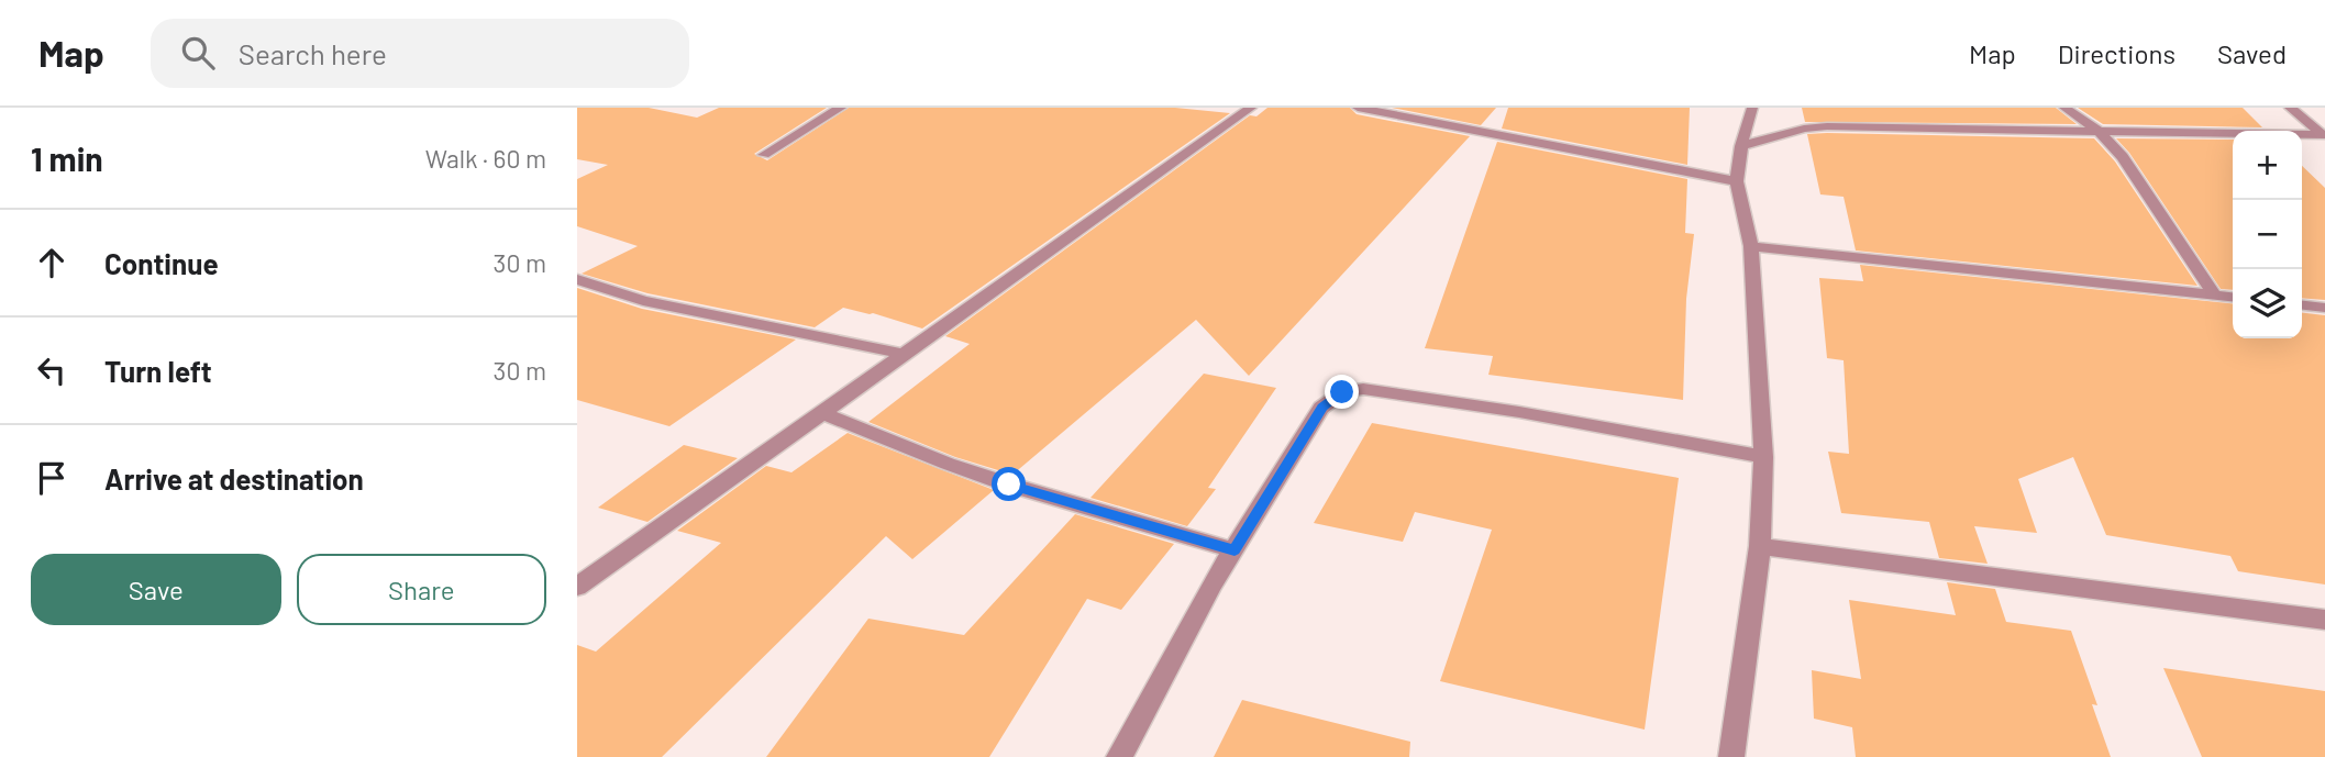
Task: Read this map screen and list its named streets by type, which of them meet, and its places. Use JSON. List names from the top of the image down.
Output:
{
  "page": {
    "header": "Map",
    "search": "Search here",
    "nav": ["Map", "Directions", "Saved"],
    "heading": ["1 min", "Walk · 60 m"],
    "map_buttons": ["+", "−"],
    "list": [
      ["Continue", "30 m"],
      ["Turn left", "30 m"],
      "Arrive at destination"
    ],
    "buttons": ["Save", "Share"]
  }
}
